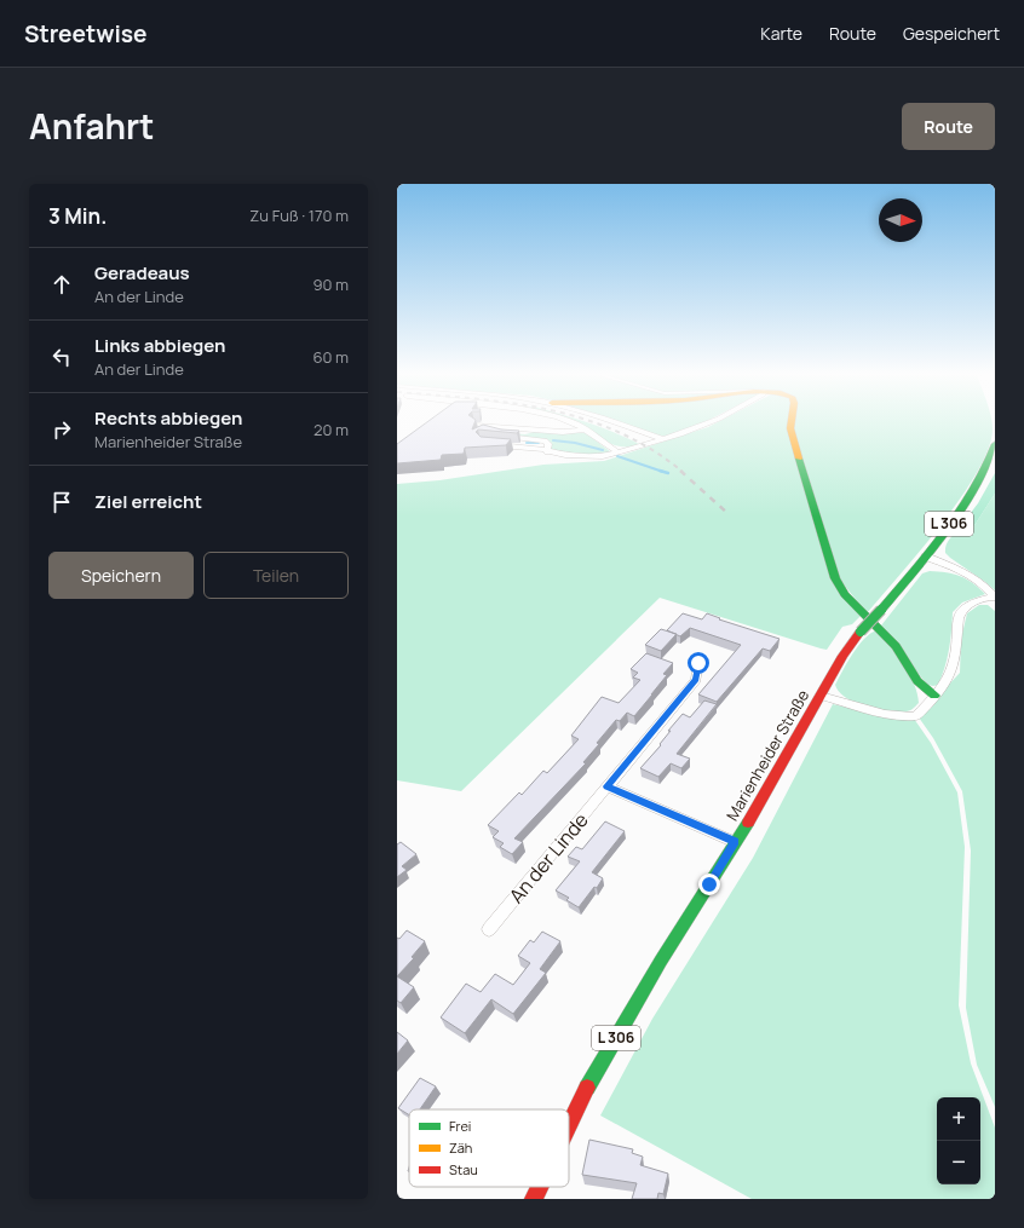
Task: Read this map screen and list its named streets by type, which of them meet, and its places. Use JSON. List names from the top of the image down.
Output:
{
  "streets": {
    "street": ["L 306", "Marienheider Straße", "An der Linde"]
  },
  "legend": ["Frei", "Zäh", "Stau"],
  "north": "right",
  "page": {
    "header": "Streetwise",
    "nav": ["Karte", "Route", "Gespeichert"],
    "title": "Anfahrt",
    "buttons": [
      "Route",
      ["Speichern", "Teilen"]
    ],
    "heading": ["3 Min.", "Zu Fuß · 170 m"],
    "list": [
      ["Geradeaus", "An der Linde", "90 m"],
      ["Links abbiegen", "An der Linde", "60 m"],
      ["Rechts abbiegen", "Marienheider Straße", "20 m"],
      "Ziel erreicht"
    ],
    "map_buttons": ["+", "−"]
  }
}
